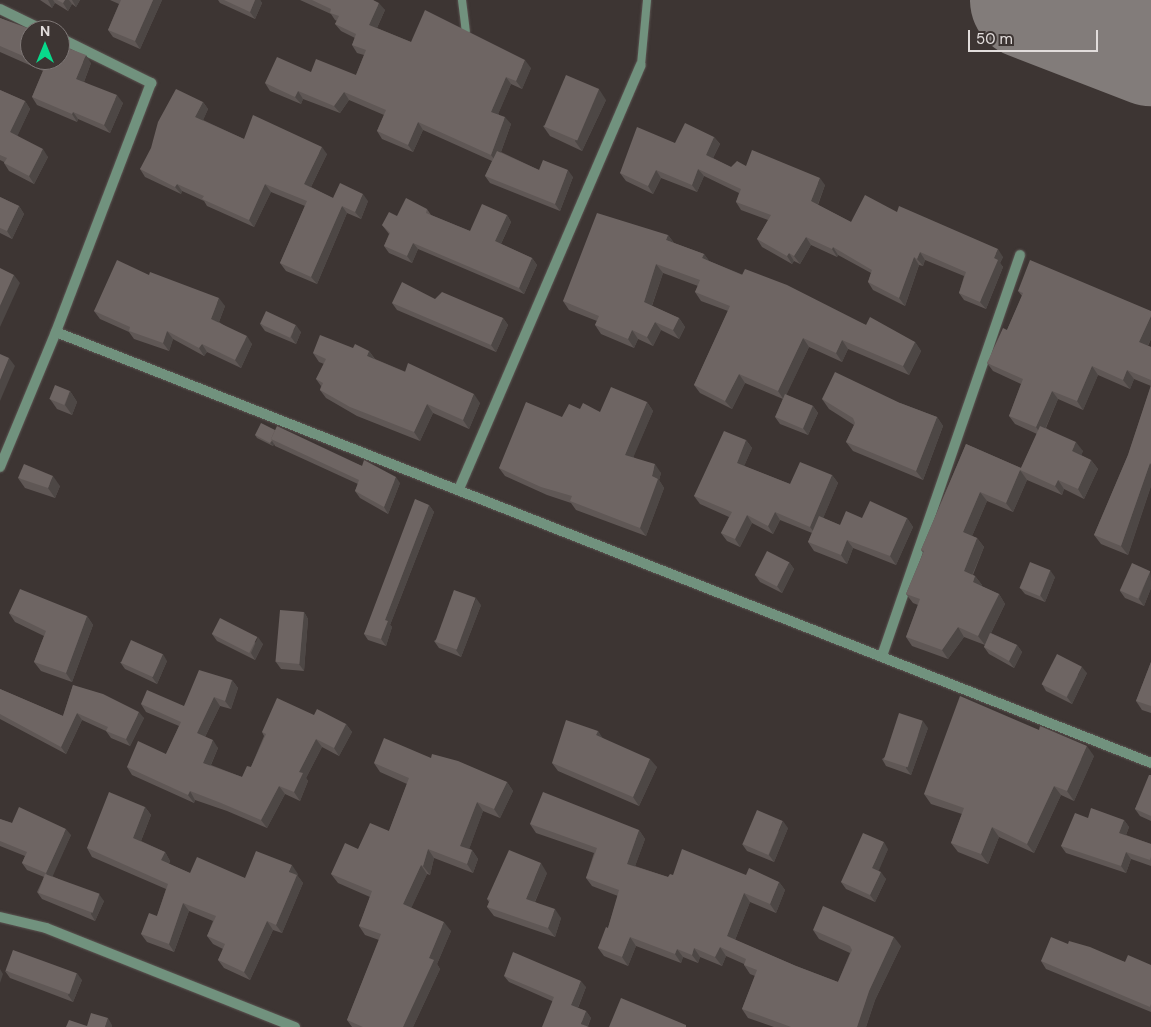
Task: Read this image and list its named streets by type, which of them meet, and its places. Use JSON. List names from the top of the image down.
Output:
{
  "scale_bar": "50 m",
  "north": "top"
}
